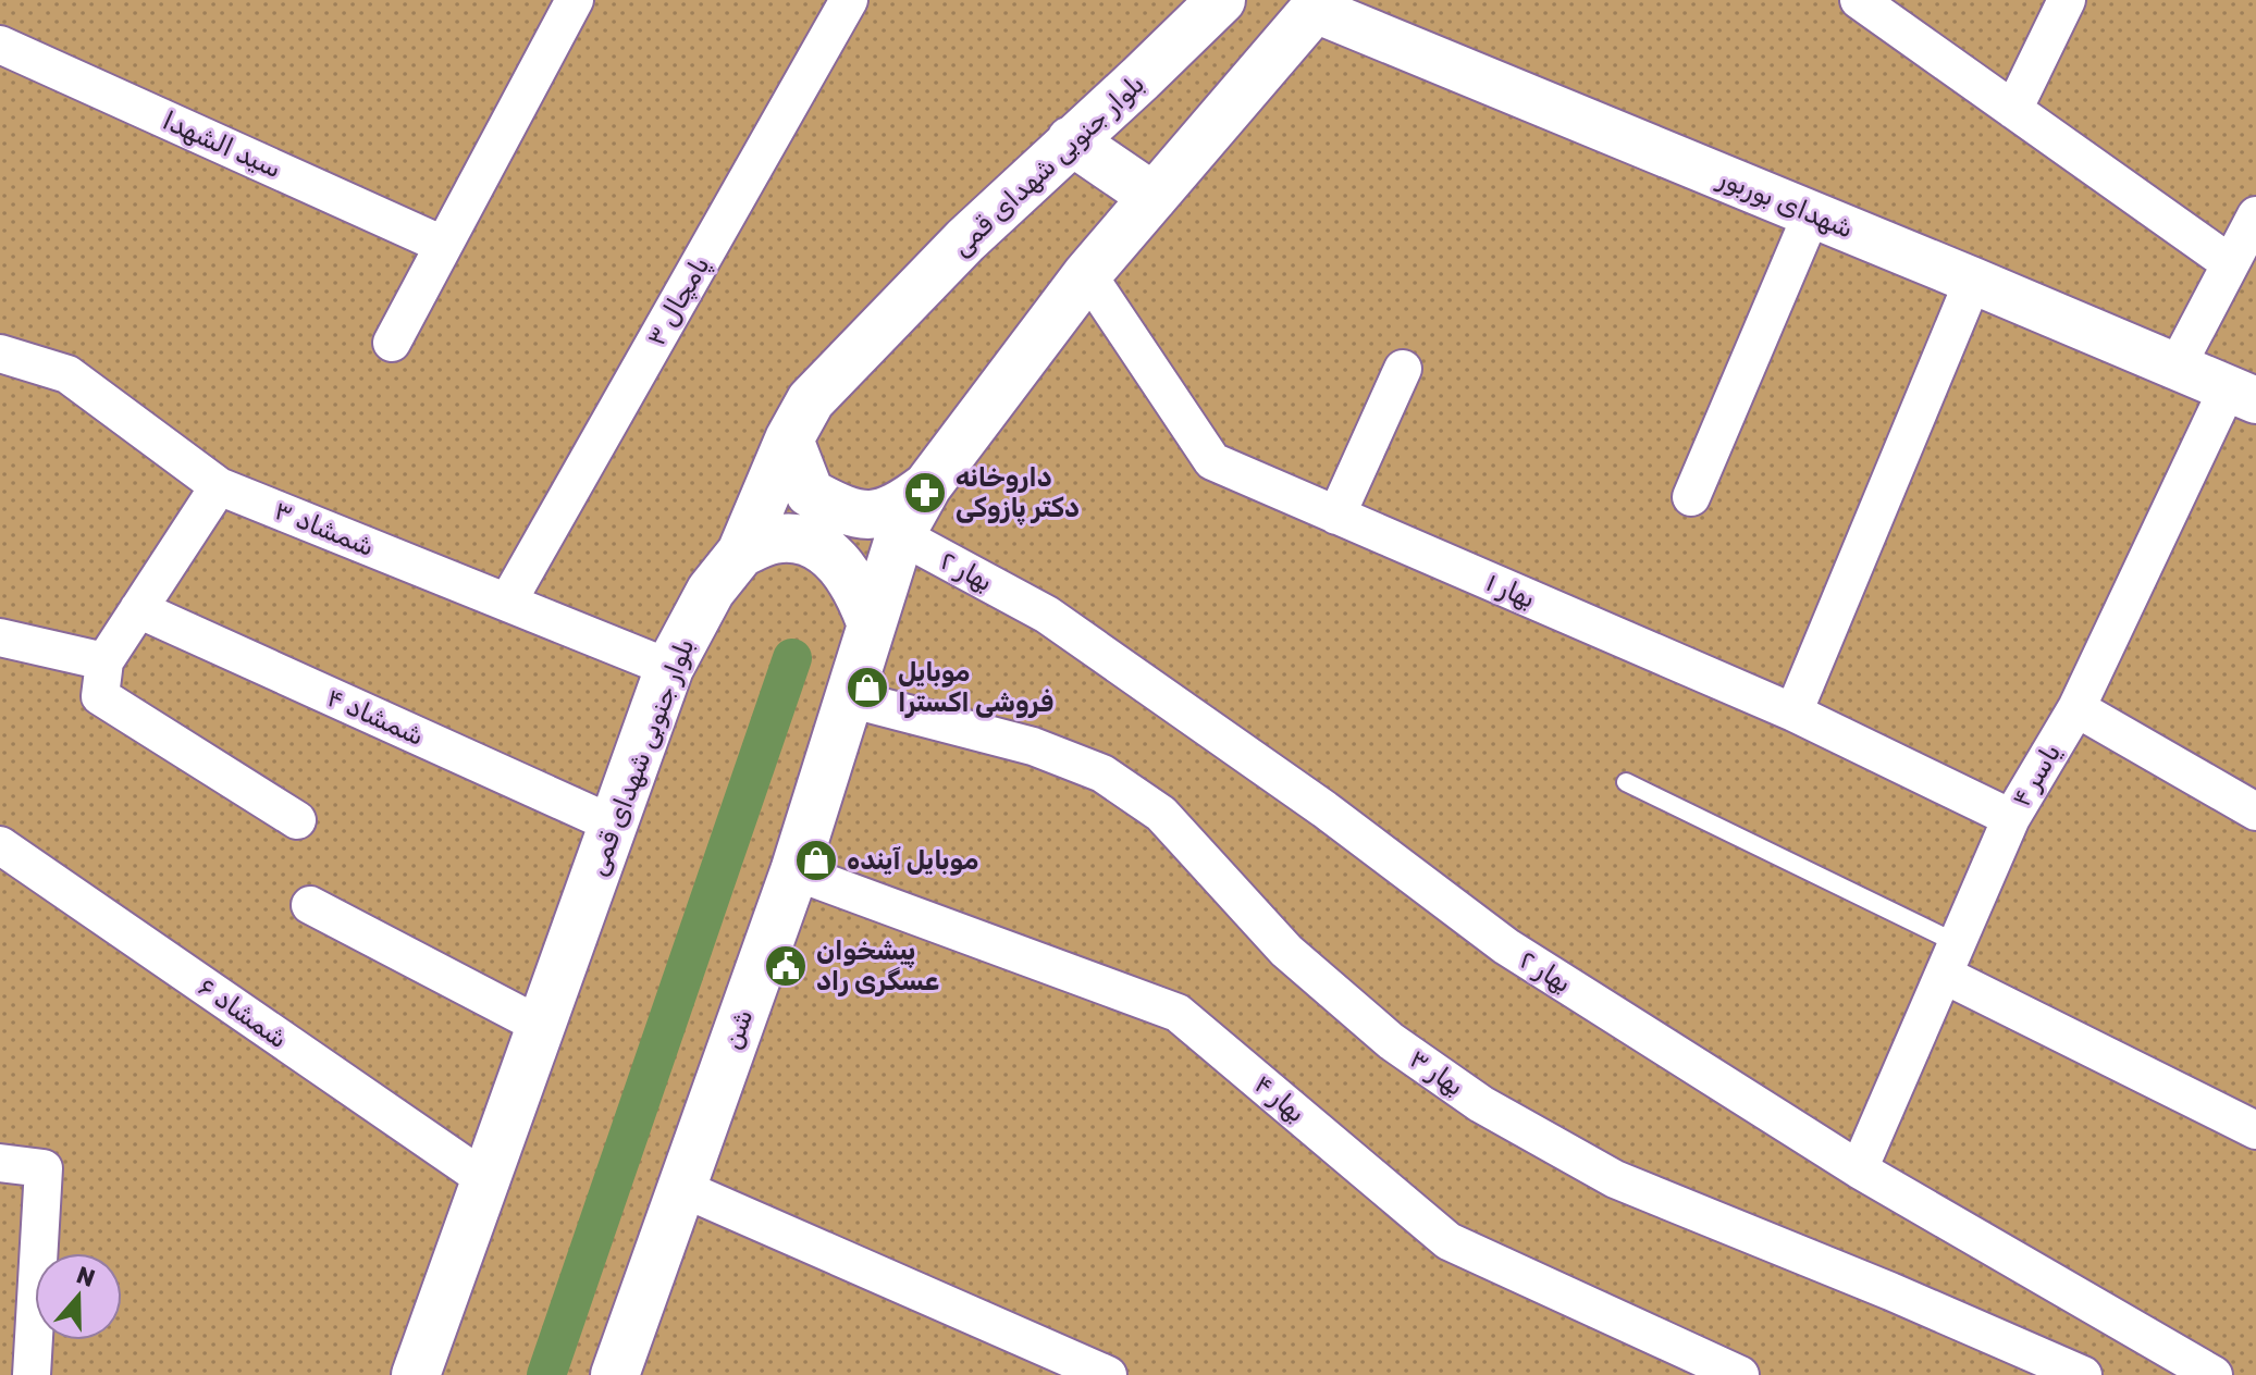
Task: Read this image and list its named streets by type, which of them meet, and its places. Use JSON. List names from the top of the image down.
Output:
{
  "streets": {
    "main road": ["بلوار جنوبی شهدای قمی", "شن"],
    "street": [
      "سید الشهدا",
      "شهدای بوربور",
      "پامچال ۳",
      "شمشاد ۳",
      "بهار ۲",
      "بهار ۱",
      "شمشاد ۴",
      "یاسر ۴",
      "شمشاد ۶",
      "بهار ۳",
      "بهار ۴"
    ]
  },
  "crossings": [
    ["بلوار جنوبی شهدای قمی", "شمشاد ۳"],
    ["بلوار جنوبی شهدای قمی", "شمشاد ۴"],
    ["بلوار جنوبی شهدای قمی", "شمشاد ۶"],
    ["شهدای بوربور", "یاسر ۴"],
    ["پامچال ۳", "شمشاد ۳"],
    ["بهار ۲", "یاسر ۴"],
    ["بهار ۲", "شن"],
    ["بهار ۱", "یاسر ۴"],
    ["شن", "بهار ۳"],
    ["شن", "بهار ۴"]
  ],
  "places": {
    "pharmacy": ["داروخانه دکتر پازوکی"],
    "shop": ["موبایل فروشی اکسترا", "موبایل آینده"],
    "public building": ["پیشخوان عسگری راد"]
  },
  "north": "top"
}
